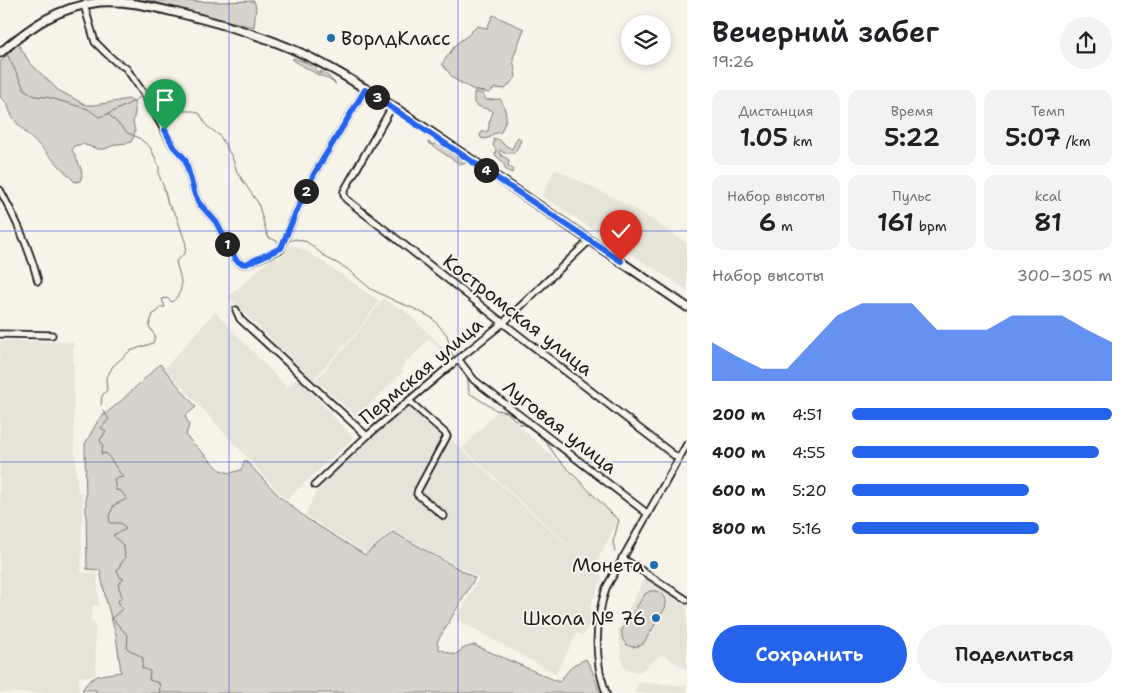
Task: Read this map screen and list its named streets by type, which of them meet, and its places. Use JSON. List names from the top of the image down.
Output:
{
  "streets": {
    "street": ["Костромская улица", "Пермская улица", "Луговая улица"]
  },
  "crossings": [
    ["Костромская улица", "Пермская улица"],
    ["Пермская улица", "Луговая улица"]
  ],
  "places": ["ВорлдКласс", "Монета", "Школа № 76"],
  "page": {
    "heading": ["Вечерний забег", "19:26"],
    "pins": [
      "3",
      "4",
      "2",
      "1"
    ],
    "stats": [
      ["Дистанция", "1.05 km"],
      ["Время", "5:22"],
      ["Темп", "5:07 /km"],
      ["Набор высоты", "6 m"],
      ["Пульс", "161 bpm"],
      ["kcal", "81"]
    ],
    "chart": ["Набор высоты", "300–305 m"],
    "list": [
      {
        "name": "200 m",
        "note": "4:51"
      },
      {
        "name": "400 m",
        "note": "4:55"
      },
      {
        "name": "600 m",
        "note": "5:20"
      },
      {
        "name": "800 m",
        "note": "5:16"
      }
    ],
    "buttons": ["Сохранить", "Поделиться"]
  }
}
